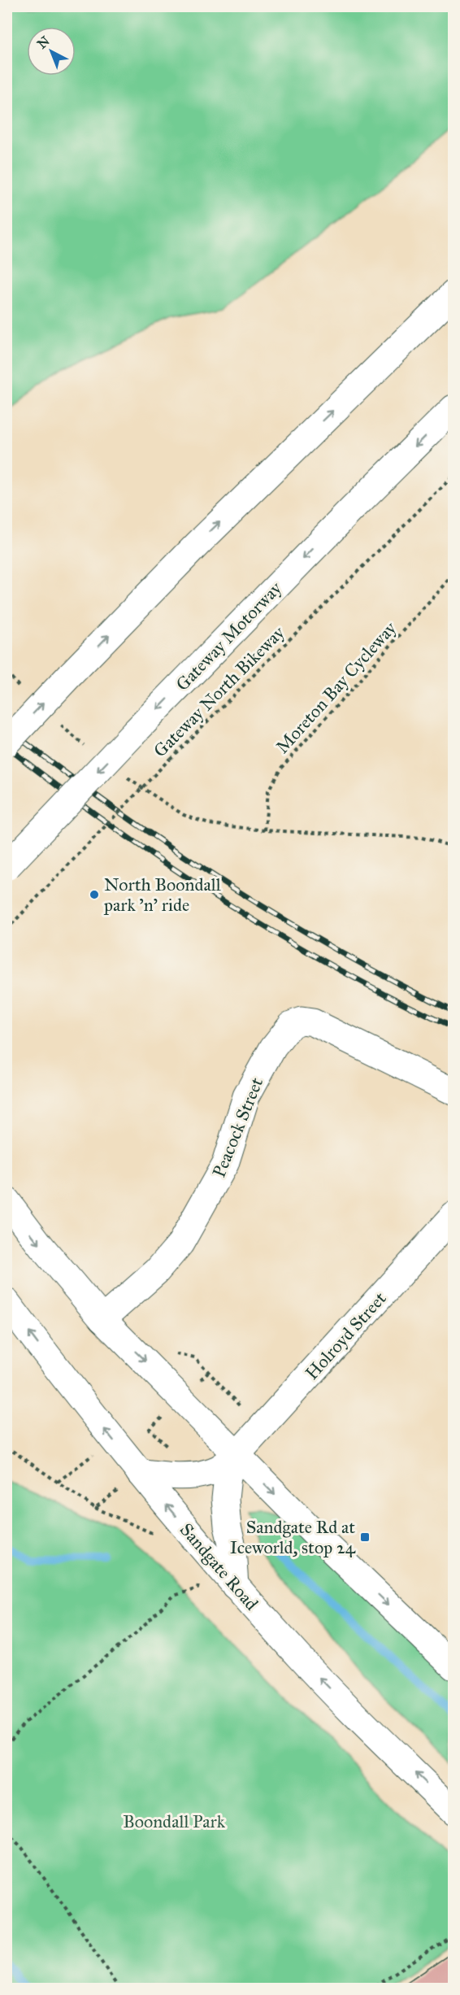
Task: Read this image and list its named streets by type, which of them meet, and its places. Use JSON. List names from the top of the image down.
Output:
{
  "streets": {
    "main road": [
      "Gateway Motorway",
      "Peacock Street",
      "Holroyd Street",
      "Sandgate Road"
    ],
    "path": ["Moreton Bay Cycleway", "Gateway North Bikeway"]
  },
  "parks": ["Boondall Park"],
  "places": {
    "other": ["North Boondall park 'n' ride"],
    "transit": ["Sandgate Rd at Iceworld, stop 24"]
  },
  "north": "top left"
}
